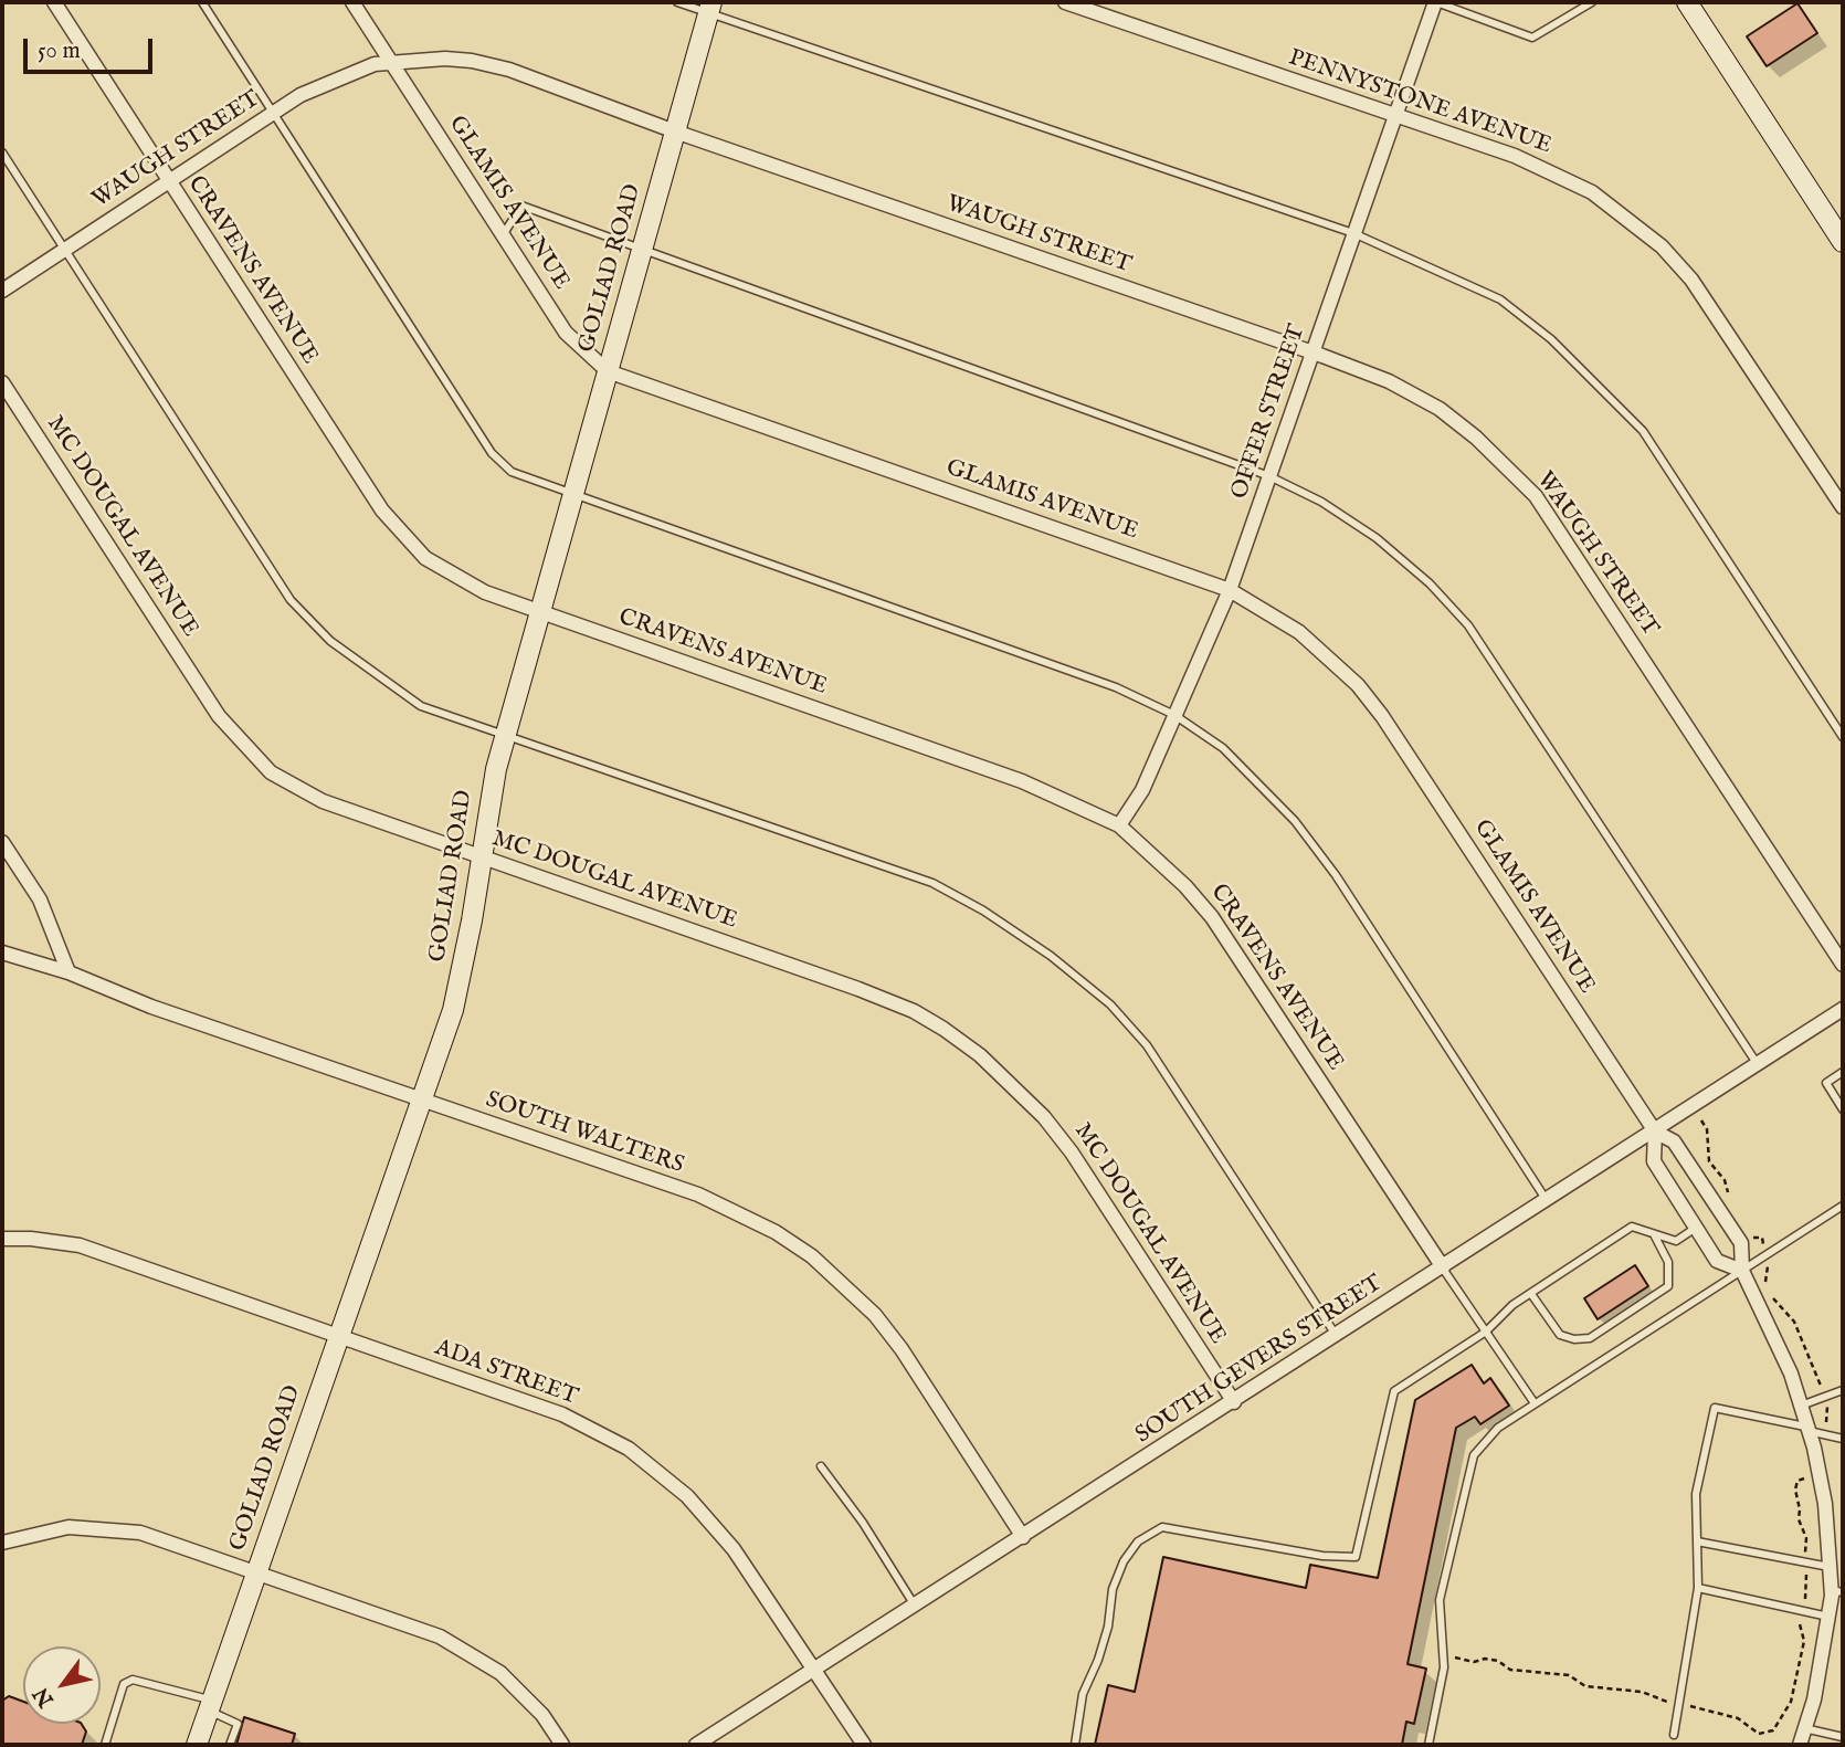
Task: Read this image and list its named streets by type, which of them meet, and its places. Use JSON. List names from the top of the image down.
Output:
{
  "streets": {
    "main road": ["GOLIAD ROAD"],
    "street": [
      "PENNYSTONE AVENUE",
      "WAUGH STREET",
      "GLAMIS AVENUE",
      "CRAVENS AVENUE",
      "OFFER STREET",
      "MC DOUGAL AVENUE",
      "SOUTH WALTERS",
      "SOUTH GEVERS STREET",
      "ADA STREET"
    ]
  },
  "crossings": [
    ["PENNYSTONE AVENUE", "OFFER STREET"],
    ["WAUGH STREET", "GLAMIS AVENUE"],
    ["WAUGH STREET", "GOLIAD ROAD"],
    ["WAUGH STREET", "CRAVENS AVENUE"],
    ["WAUGH STREET", "OFFER STREET"],
    ["GLAMIS AVENUE", "GOLIAD ROAD"],
    ["GLAMIS AVENUE", "OFFER STREET"],
    ["GLAMIS AVENUE", "SOUTH GEVERS STREET"],
    ["GOLIAD ROAD", "CRAVENS AVENUE"],
    ["GOLIAD ROAD", "MC DOUGAL AVENUE"],
    ["GOLIAD ROAD", "SOUTH WALTERS"],
    ["GOLIAD ROAD", "ADA STREET"],
    ["CRAVENS AVENUE", "OFFER STREET"],
    ["CRAVENS AVENUE", "SOUTH GEVERS STREET"],
    ["MC DOUGAL AVENUE", "SOUTH GEVERS STREET"],
    ["SOUTH WALTERS", "SOUTH GEVERS STREET"],
    ["SOUTH GEVERS STREET", "ADA STREET"]
  ],
  "scale_bar": "50 m",
  "north": "bottom left"
}
